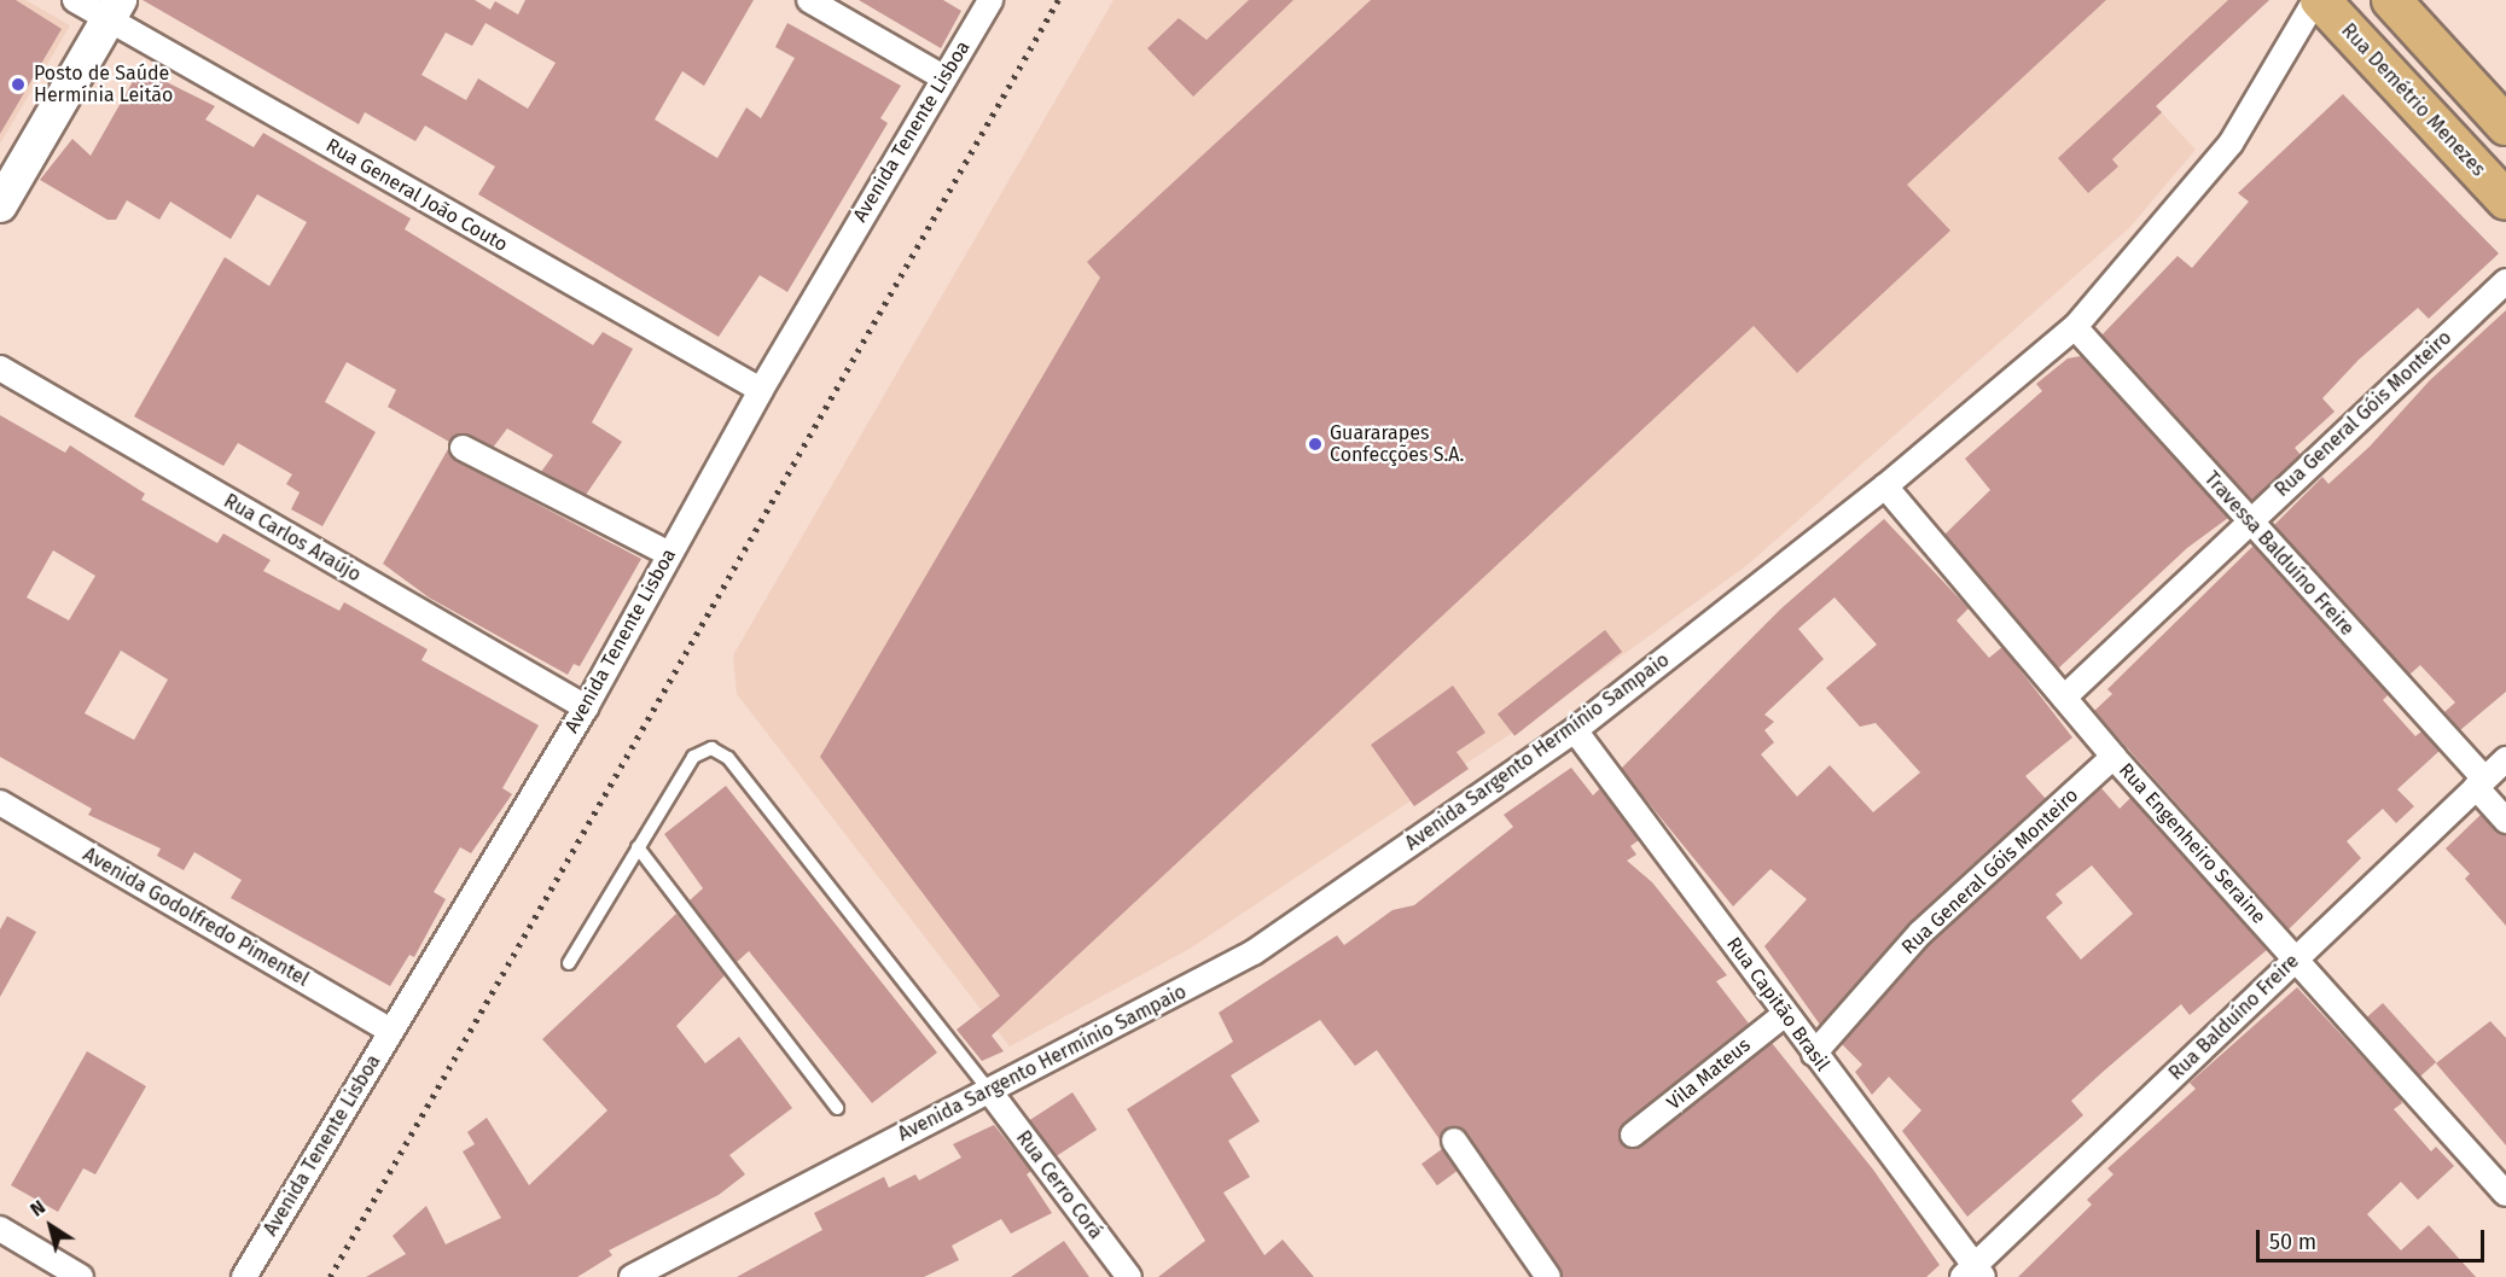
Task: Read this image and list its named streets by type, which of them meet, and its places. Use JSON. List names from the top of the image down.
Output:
{
  "streets": {
    "main road": ["Rua Demétrio Menezes"],
    "street": [
      "Avenida Tenente Lisboa",
      "Rua General João Couto",
      "Rua General Góis Monteiro",
      "Rua Carlos Araújo",
      "Travessa Balduíno Freire",
      "Avenida Sargento Hermínio Sampaio",
      "Rua Engenheiro Seraine",
      "Avenida Godolfredo Pimentel",
      "Rua Capitão Brasil",
      "Rua Balduíno Freire",
      "Vila Mateus",
      "Rua Cerro Corá"
    ]
  },
  "crossings": [
    ["Rua Demétrio Menezes", "Avenida Sargento Hermínio Sampaio"],
    ["Avenida Tenente Lisboa", "Rua General João Couto"],
    ["Avenida Tenente Lisboa", "Rua Carlos Araújo"],
    ["Avenida Tenente Lisboa", "Avenida Godolfredo Pimentel"],
    ["Rua General Góis Monteiro", "Travessa Balduíno Freire"],
    ["Rua General Góis Monteiro", "Rua Engenheiro Seraine"],
    ["Rua General Góis Monteiro", "Rua Capitão Brasil"],
    ["Travessa Balduíno Freire", "Avenida Sargento Hermínio Sampaio"],
    ["Travessa Balduíno Freire", "Rua Balduíno Freire"],
    ["Avenida Sargento Hermínio Sampaio", "Rua Engenheiro Seraine"],
    ["Avenida Sargento Hermínio Sampaio", "Rua Capitão Brasil"],
    ["Avenida Sargento Hermínio Sampaio", "Rua Cerro Corá"],
    ["Rua Engenheiro Seraine", "Rua Balduíno Freire"],
    ["Rua Capitão Brasil", "Rua Balduíno Freire"],
    ["Rua Capitão Brasil", "Vila Mateus"]
  ],
  "places": ["Posto de Saúde Hermínia Leitão", "Guararapes Confecções S.A."],
  "scale_bar": "50 m",
  "north": "top left"
}
